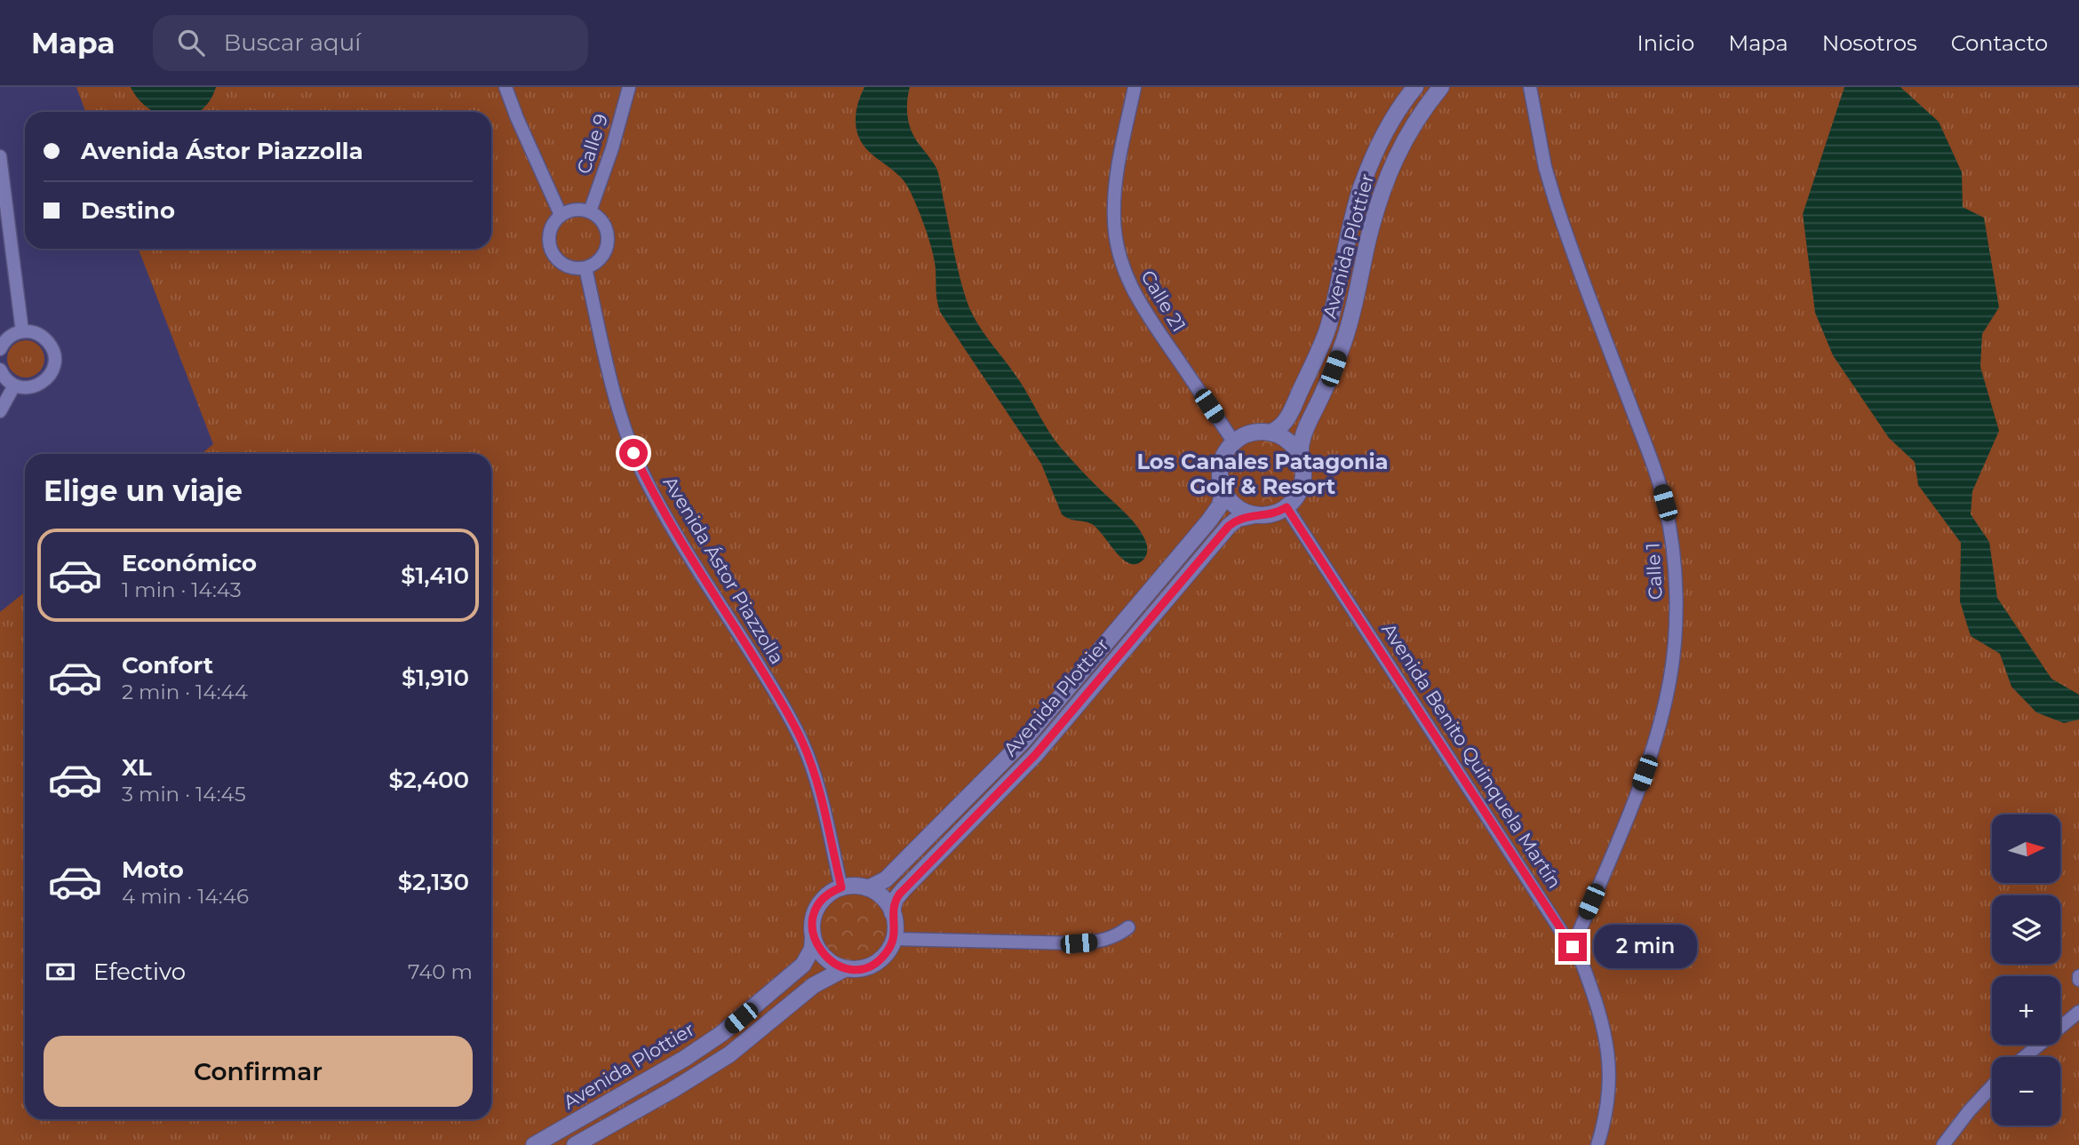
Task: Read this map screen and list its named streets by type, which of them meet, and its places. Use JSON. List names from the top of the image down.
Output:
{
  "streets": {
    "street": [
      "Calle 9",
      "Avenida Plottier",
      "Calle 21",
      "Avenida Ástor Piazzolla",
      "Calle 1",
      "Avenida Benito Quinquela Martín"
    ]
  },
  "crossings": [
    ["Calle 9", "Avenida Ástor Piazzolla"],
    ["Avenida Plottier", "Calle 21"],
    ["Avenida Plottier", "Avenida Ástor Piazzolla"],
    ["Avenida Plottier", "Avenida Benito Quinquela Martín"],
    ["Calle 21", "Avenida Benito Quinquela Martín"],
    ["Calle 1", "Avenida Benito Quinquela Martín"]
  ],
  "districts": ["Los Canales Patagonia Golf & Resort"],
  "north": "right",
  "page": {
    "header": "Mapa",
    "search": "Buscar aquí",
    "nav": [
      "Inicio",
      "Mapa",
      "Nosotros",
      "Contacto"
    ],
    "banner": ["Avenida Ástor Piazzolla", "Destino"],
    "heading": "Elige un viaje",
    "list": [
      {
        "name": "Económico",
        "note": "1 min · 14:43",
        "value": "$1,410"
      },
      {
        "name": "Confort",
        "note": "2 min · 14:44",
        "value": "$1,910"
      },
      {
        "name": "XL",
        "note": "3 min · 14:45",
        "value": "$2,400"
      },
      {
        "name": "Moto",
        "note": "4 min · 14:46",
        "value": "$2,130"
      }
    ],
    "map_buttons": ["+", "−"],
    "bubble": "2 min",
    "pay": ["Efectivo", "740 m"],
    "buttons": "Confirmar"
  }
}
